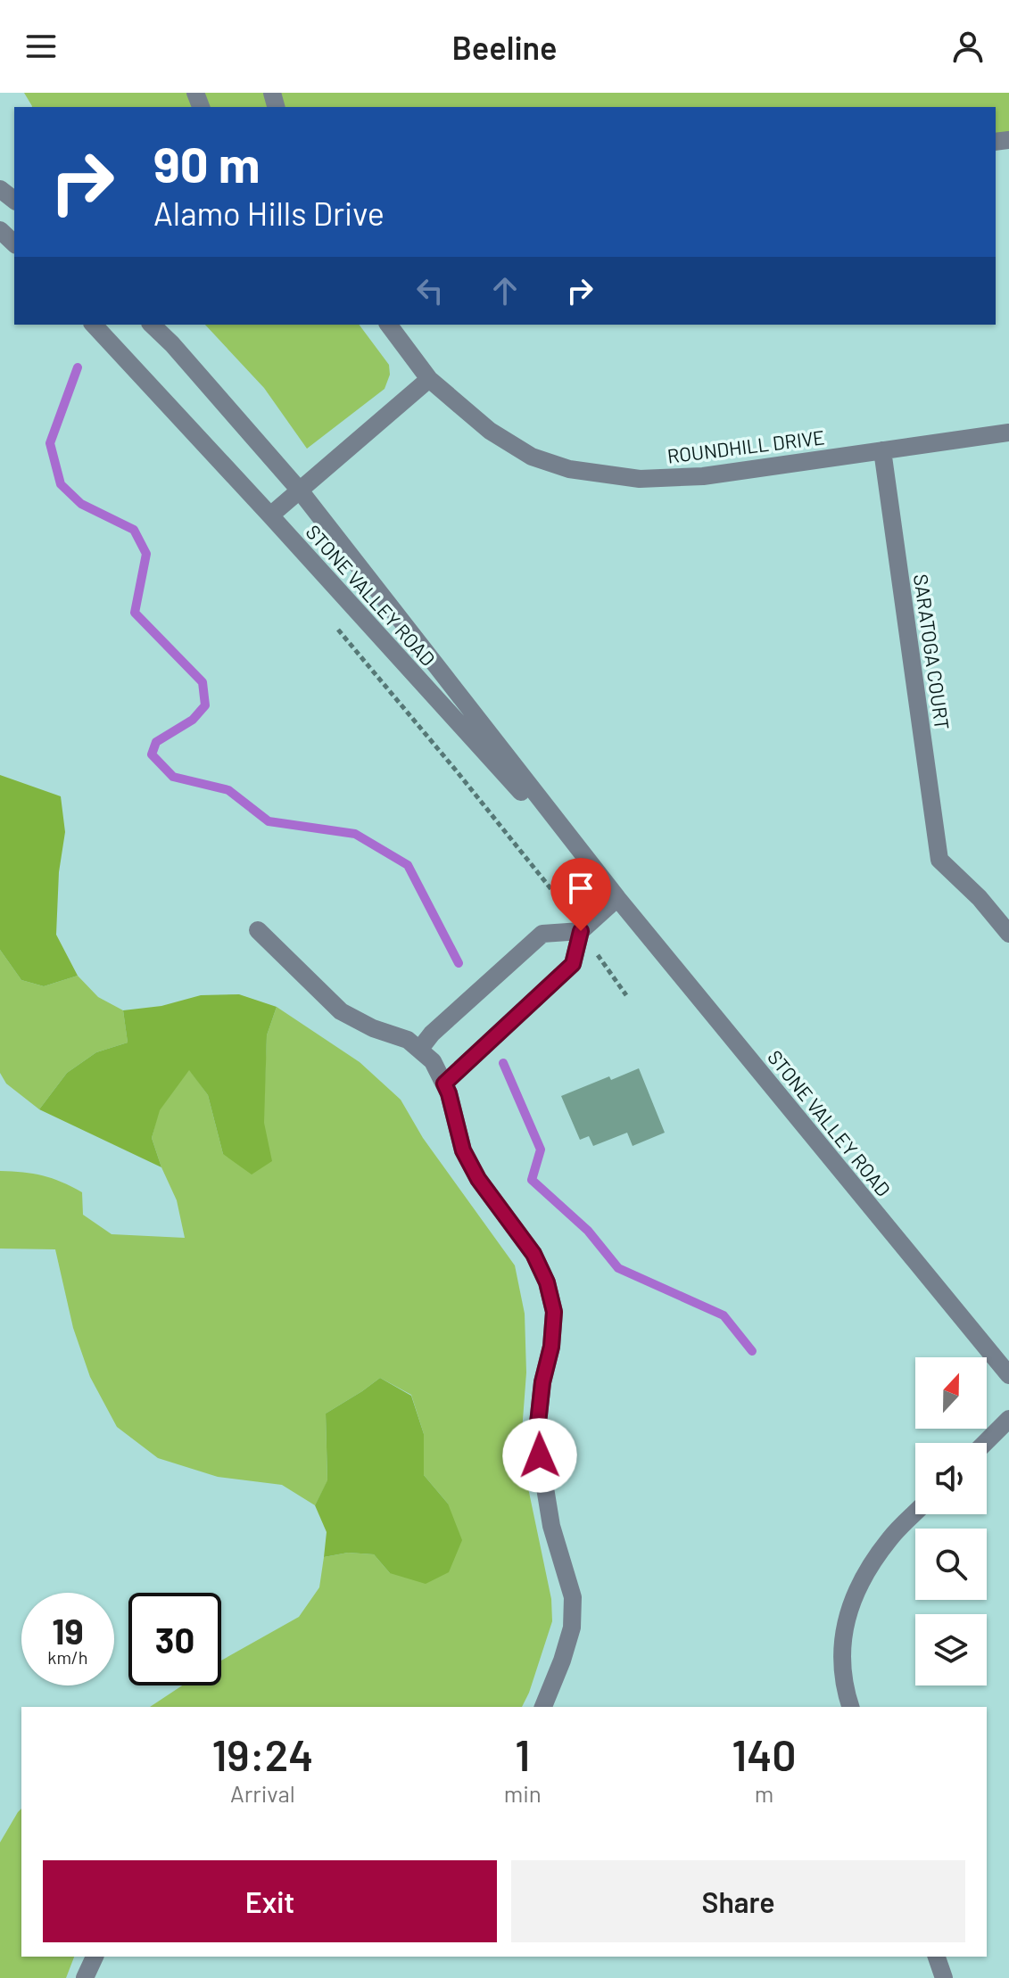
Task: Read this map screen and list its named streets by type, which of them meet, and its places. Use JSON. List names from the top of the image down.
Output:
{
  "streets": {
    "street": ["ROUNDHILL DRIVE", "STONE VALLEY ROAD", "SARATOGA COURT"]
  },
  "crossings": [
    ["ROUNDHILL DRIVE", "SARATOGA COURT"]
  ],
  "north": "top",
  "page": {
    "header": "Beeline",
    "turn": ["90 m", "Alamo Hills Drive"],
    "speed": "19 km/h",
    "limit": "30",
    "eta": [
      "19:24",
      "Arrival",
      "1",
      "min",
      "140",
      "m"
    ],
    "buttons": ["Exit", "Share"]
  }
}
